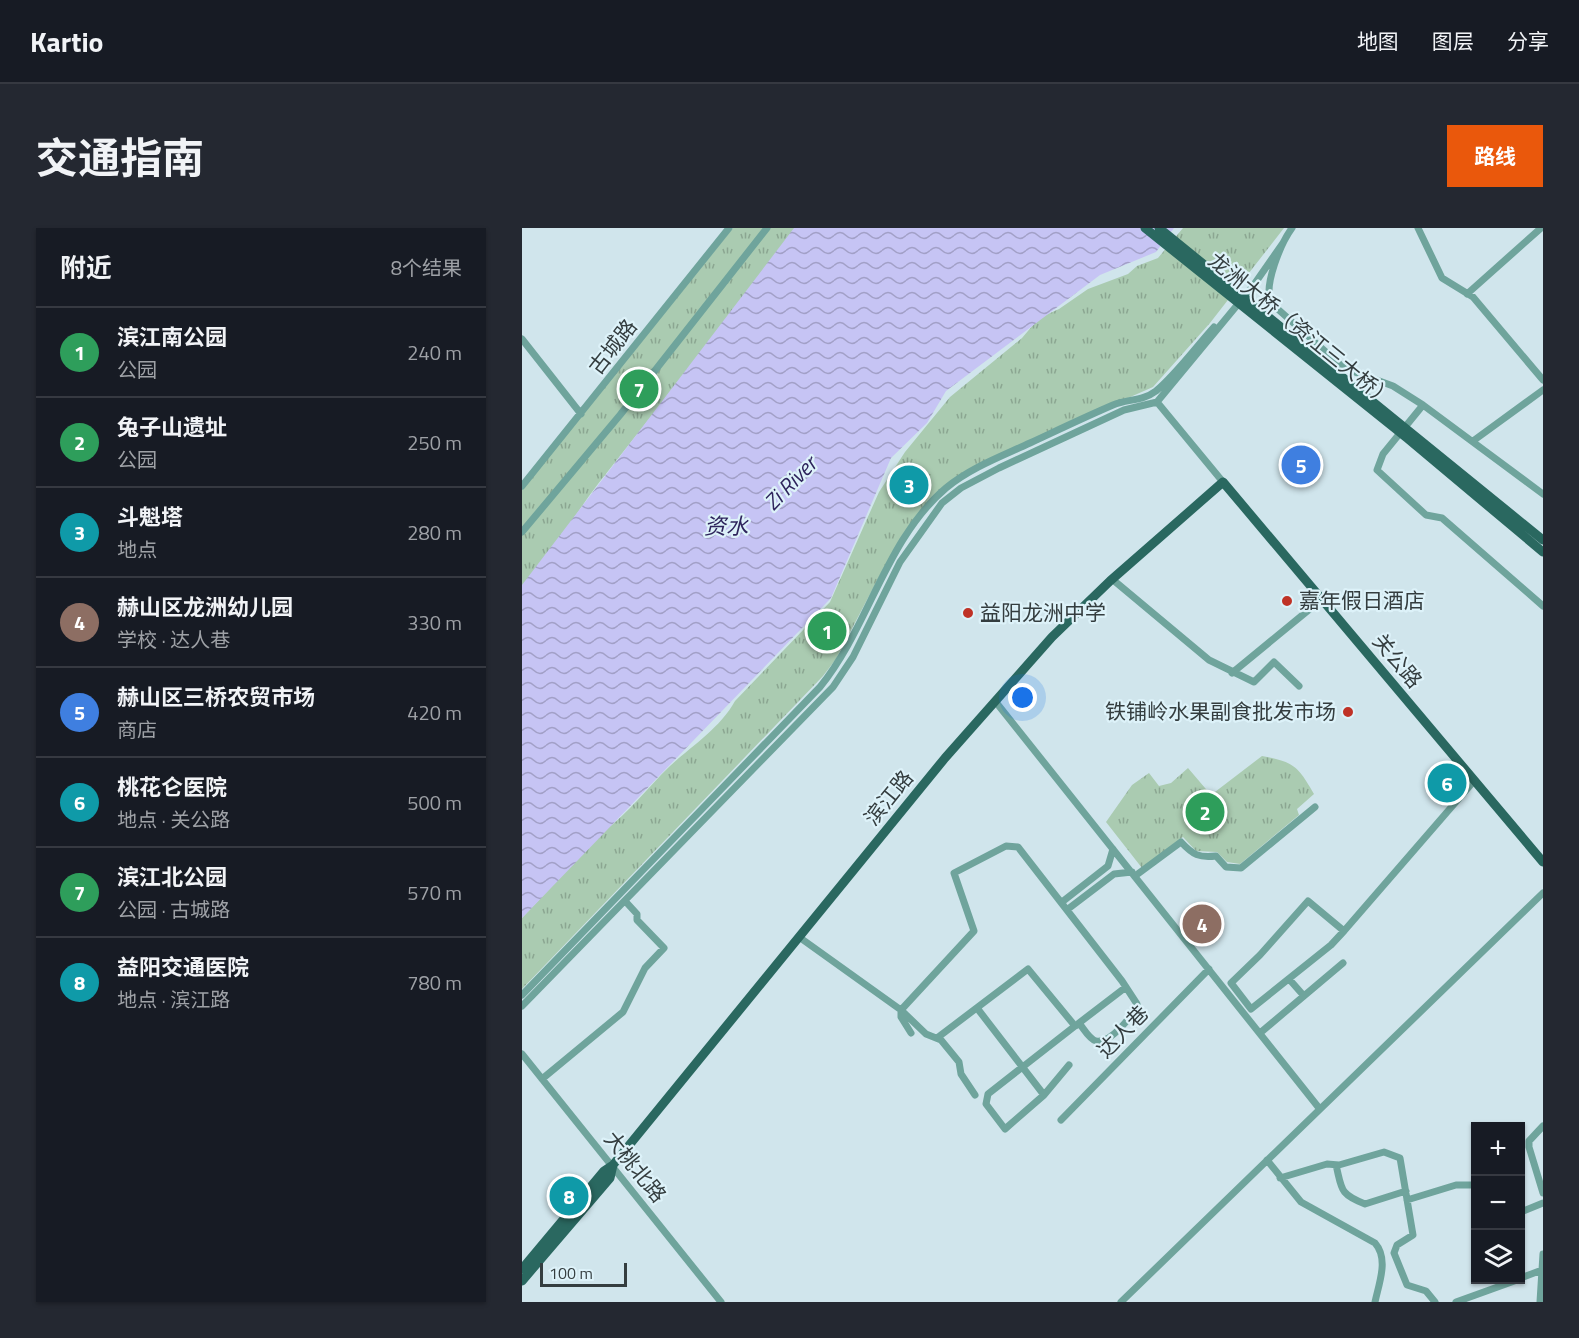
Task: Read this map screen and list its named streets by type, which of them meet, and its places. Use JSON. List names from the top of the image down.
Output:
{
  "streets": {
    "main road": ["龙洲大桥（资江三大桥）", "关公路", "滨江路"],
    "street": ["古城路", "达人巷", "大桃北路"]
  },
  "crossings": [
    ["关公路", "滨江路"],
    ["滨江路", "大桃北路"]
  ],
  "water": ["Zi River", "资水"],
  "places": ["嘉年假日酒店", "益阳龙洲中学", "铁铺岭水果副食批发市场"],
  "scale_bar": "100 m",
  "page": {
    "header": "Kartio",
    "nav": ["地图", "图层", "分享"],
    "title": "交通指南",
    "buttons": "路线",
    "heading": ["附近", "8个结果"],
    "list": [
      {
        "mark": "1",
        "name": "滨江南公园",
        "note": "公园",
        "value": "240 m"
      },
      {
        "mark": "2",
        "name": "兔子山遗址",
        "note": "公园",
        "value": "250 m"
      },
      {
        "mark": "3",
        "name": "斗魁塔",
        "note": "地点",
        "value": "280 m"
      },
      {
        "mark": "4",
        "name": "赫山区龙洲幼儿园",
        "note": "学校 · 达人巷",
        "value": "330 m"
      },
      {
        "mark": "5",
        "name": "赫山区三桥农贸市场",
        "note": "商店",
        "value": "420 m"
      },
      {
        "mark": "6",
        "name": "桃花仑医院",
        "note": "地点 · 关公路",
        "value": "500 m"
      },
      {
        "mark": "7",
        "name": "滨江北公园",
        "note": "公园 · 古城路",
        "value": "570 m"
      },
      {
        "mark": "8",
        "name": "益阳交通医院",
        "note": "地点 · 滨江路",
        "value": "780 m"
      }
    ],
    "pins": [
      "7",
      "5",
      "3",
      "1",
      "6",
      "2",
      "4",
      "8"
    ],
    "map_buttons": ["+", "−"],
    "scale": "100 m"
  }
}
